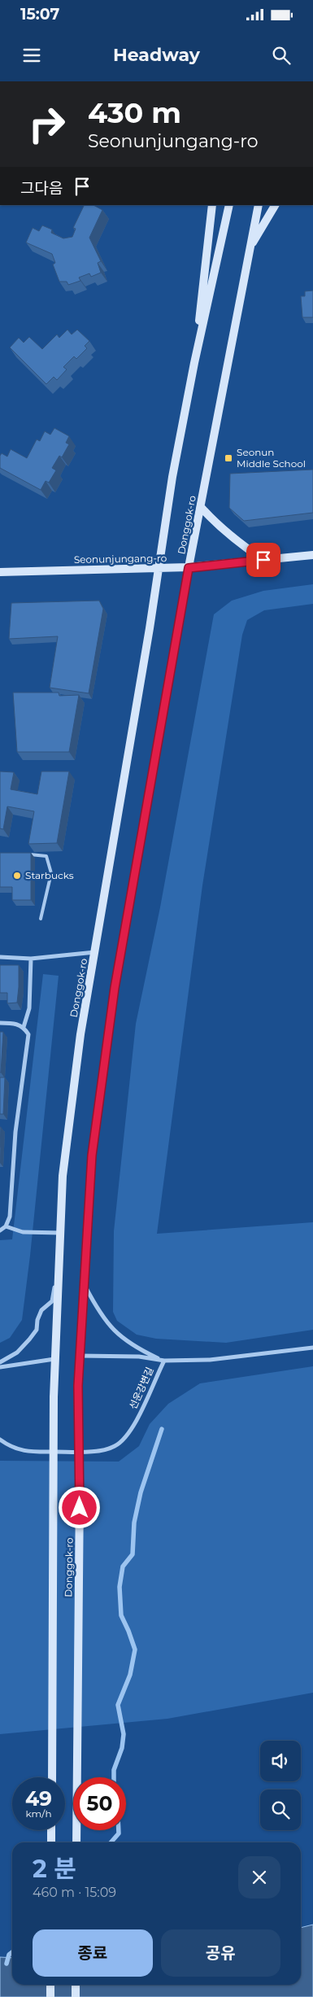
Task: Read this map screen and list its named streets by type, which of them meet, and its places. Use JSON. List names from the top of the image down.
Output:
{
  "streets": {
    "main road": ["Donggok-ro", "Seonunjungang-ro"],
    "street": ["선운강변길"]
  },
  "crossings": [
    ["Donggok-ro", "Seonunjungang-ro"]
  ],
  "places": {
    "transit": ["Seonun Middle School"],
    "other": ["Starbucks"]
  },
  "page": {
    "status": "15:07",
    "header": "Headway",
    "turn": ["430 m", "Seonunjungang-ro"],
    "then": "그다음",
    "speed": "49 km/h",
    "limit": "50",
    "heading": ["2 분", "460 m · 15:09"],
    "buttons": ["종료", "공유"]
  }
}
